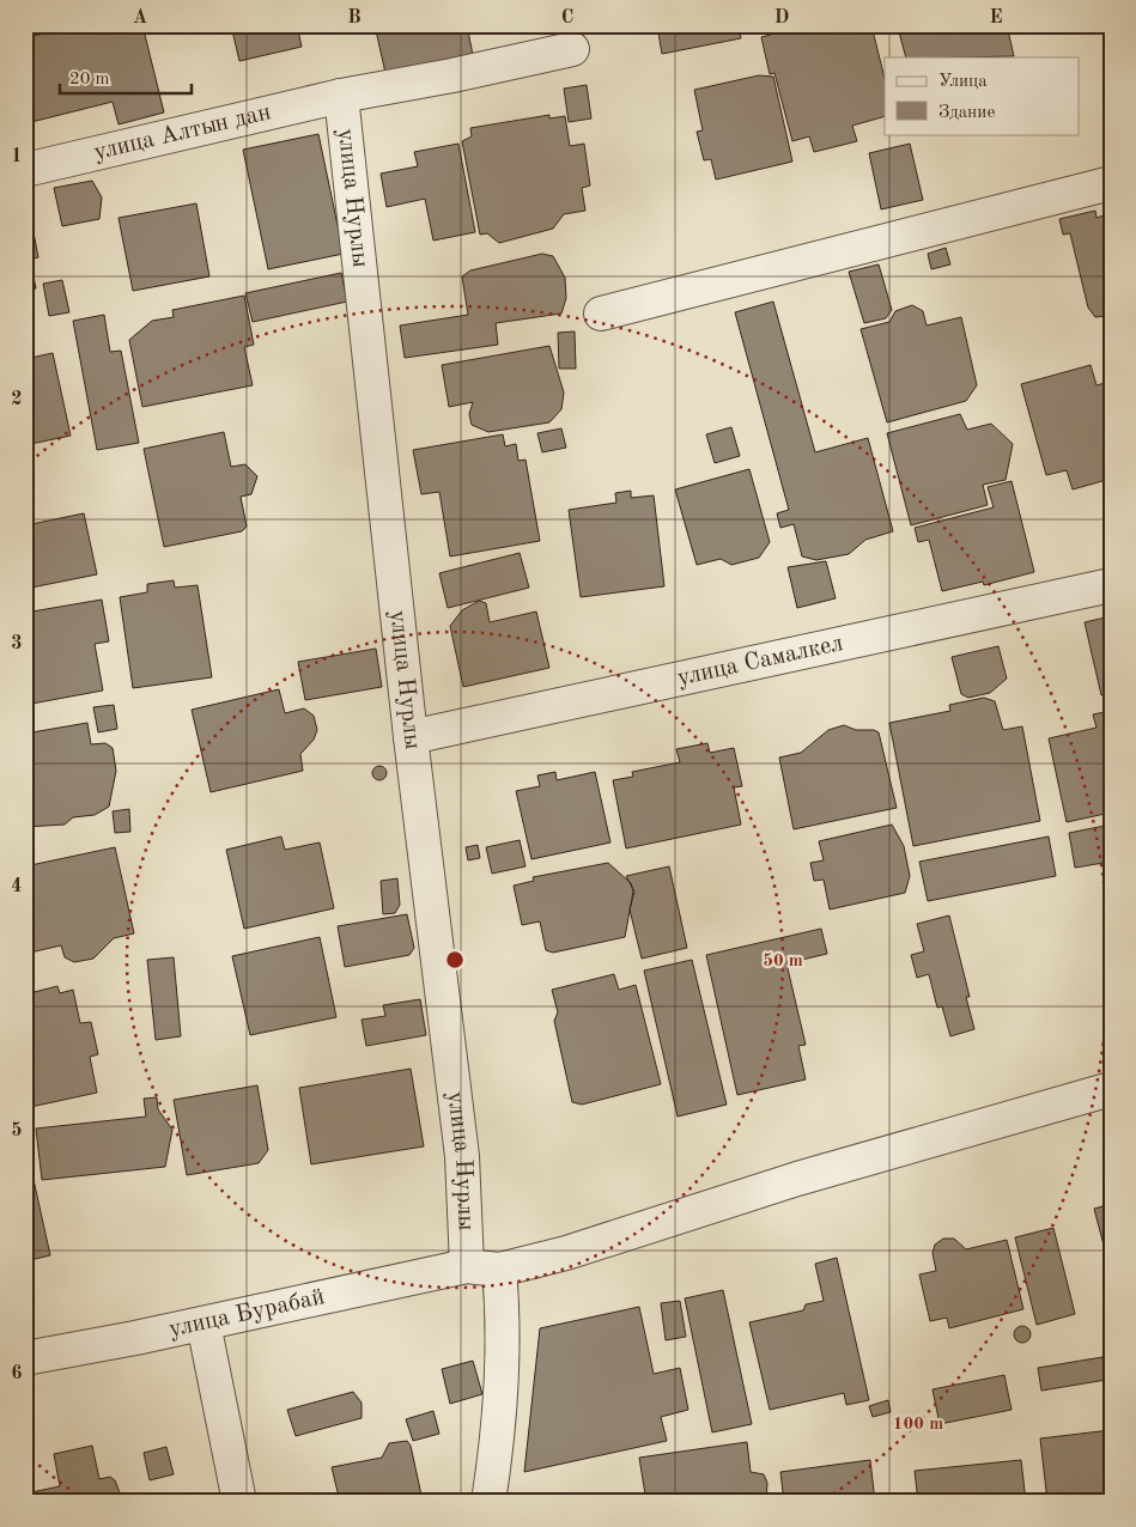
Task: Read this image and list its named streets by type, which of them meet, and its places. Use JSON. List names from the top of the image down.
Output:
{
  "streets": {
    "street": [
      "улица Алтын дан",
      "улица Нурлы",
      "улица Самалкел",
      "улица Бурабай"
    ]
  },
  "crossings": [
    ["улица Алтын дан", "улица Нурлы"],
    ["улица Нурлы", "улица Самалкел"],
    ["улица Нурлы", "улица Бурабай"]
  ],
  "legend": ["Улица", "Здание"],
  "scale_bar": "20 m",
  "grid": {
    "columns": [
      "A",
      "B",
      "C",
      "D",
      "E"
    ],
    "rows": [
      "1",
      "2",
      "3",
      "4",
      "5",
      "6"
    ]
  },
  "rings": ["50 m", "100 m"]
}
